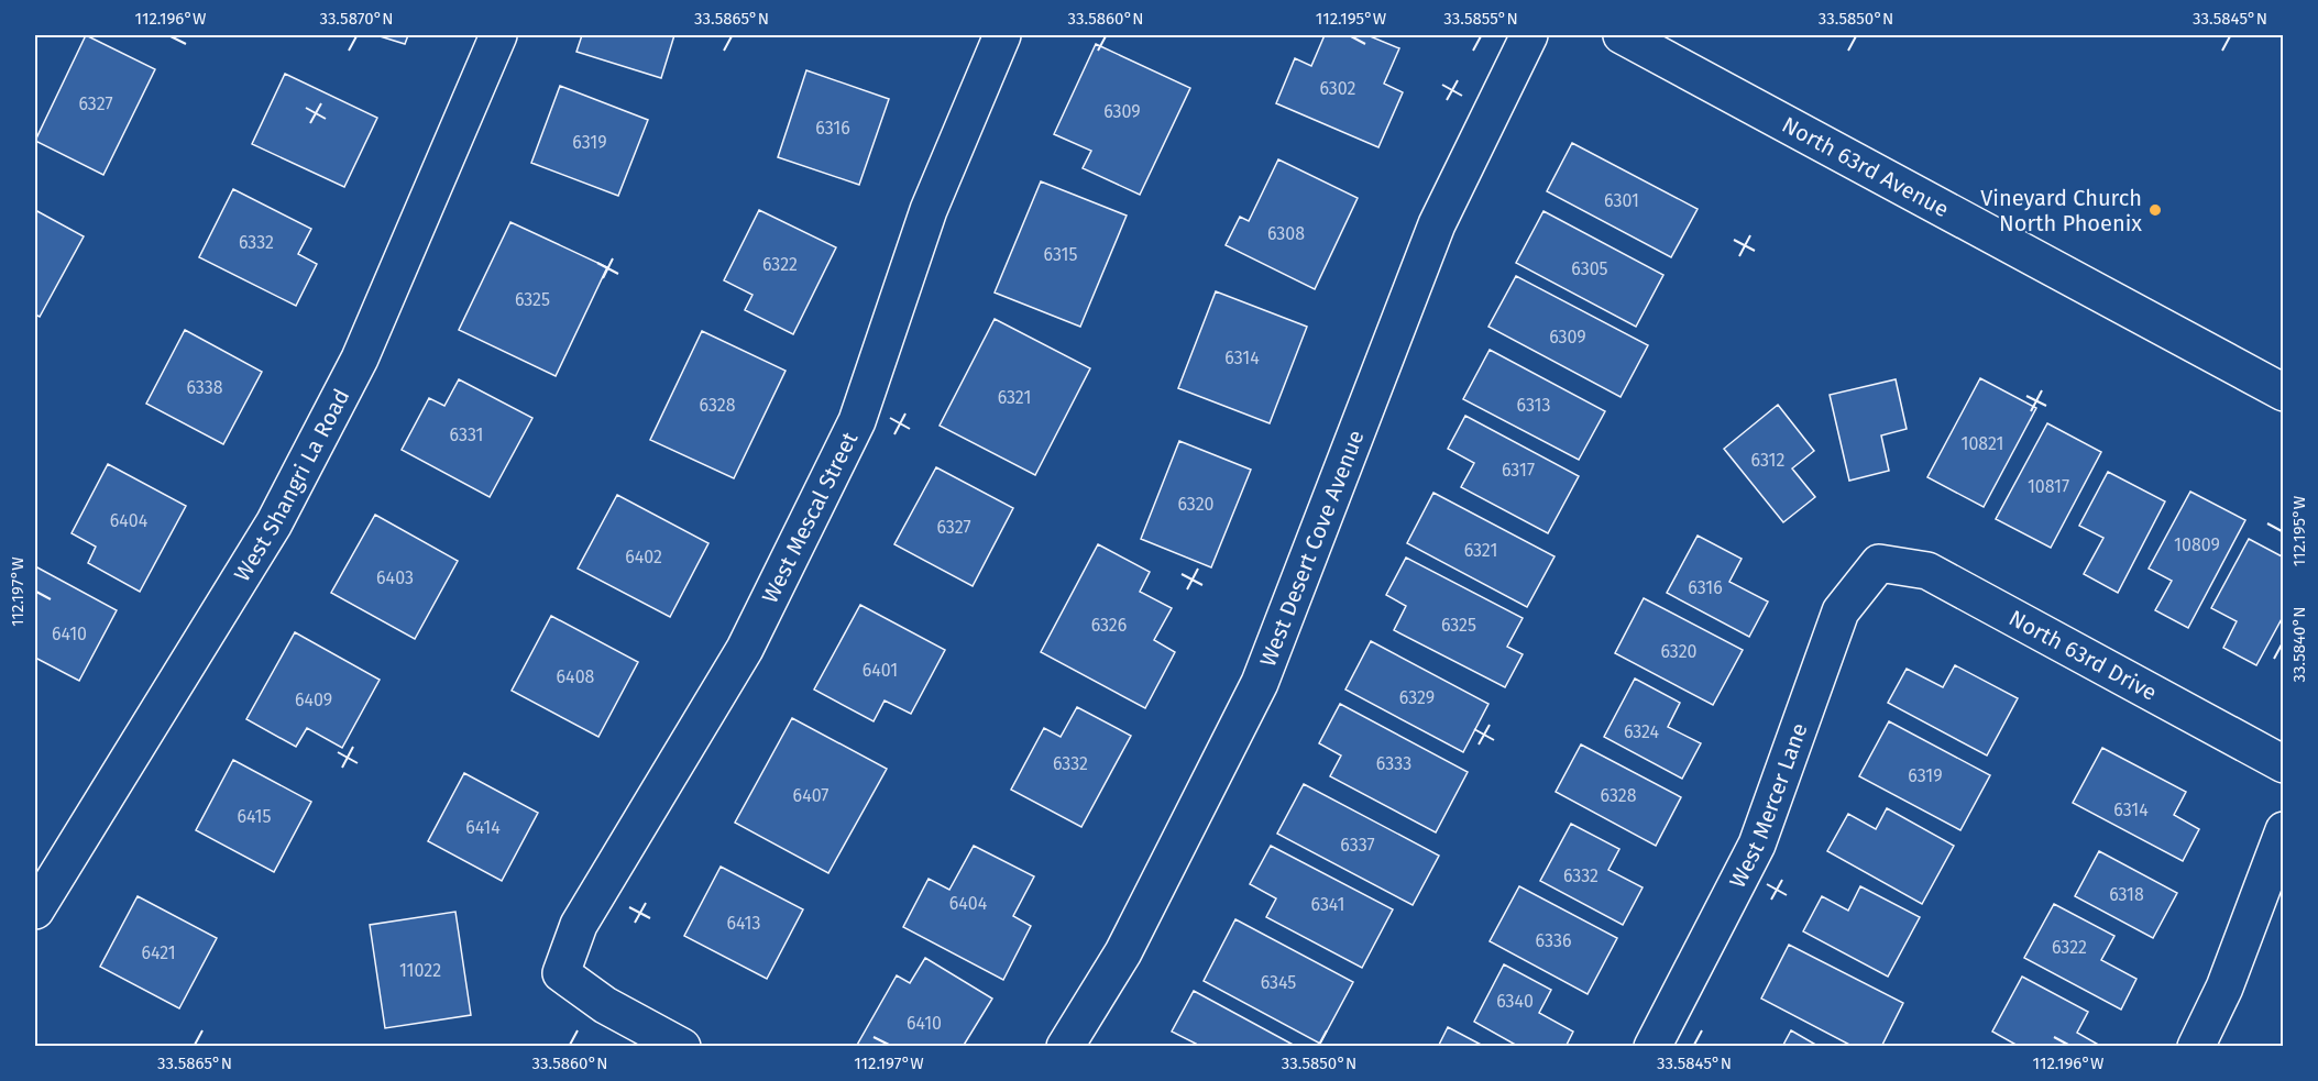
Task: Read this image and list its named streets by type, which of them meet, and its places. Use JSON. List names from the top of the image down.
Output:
{
  "streets": {
    "street": [
      "North 63rd Avenue",
      "West Shangri La Road",
      "West Mescal Street",
      "West Desert Cove Avenue",
      "North 63rd Drive",
      "West Mercer Lane"
    ]
  },
  "crossings": [
    ["North 63rd Drive", "West Mercer Lane"]
  ],
  "places": ["Vineyard Church North Phoenix"],
  "house_numbers": [
    "6302",
    "6327",
    "6309",
    "6316",
    "6319",
    "6301",
    "6308",
    "6332",
    "6315",
    "6322",
    "6305",
    "6325",
    "6309",
    "6314",
    "6338",
    "6321",
    "6328",
    "6313",
    "6331",
    "10821",
    "6312",
    "6317",
    "10817",
    "6320",
    "6404",
    "6327",
    "10809",
    "6321",
    "6402",
    "6403",
    "6316",
    "6326",
    "6325",
    "6410",
    "6320",
    "6401",
    "6408",
    "6329",
    "6409",
    "6324",
    "6332",
    "6333",
    "6319",
    "6407",
    "6328",
    "6314",
    "6415",
    "6414",
    "6337",
    "6332",
    "6318",
    "6404",
    "6341",
    "6413",
    "6336",
    "6322",
    "6421",
    "11022",
    "6345",
    "6340",
    "6410"
  ],
  "coordinates": [
    "112.196°W",
    "33.5870°N",
    "33.5865°N",
    "33.5860°N",
    "112.195°W",
    "33.5855°N",
    "33.5850°N",
    "33.5845°N",
    "112.197°W",
    "33.5840°N"
  ]
}
